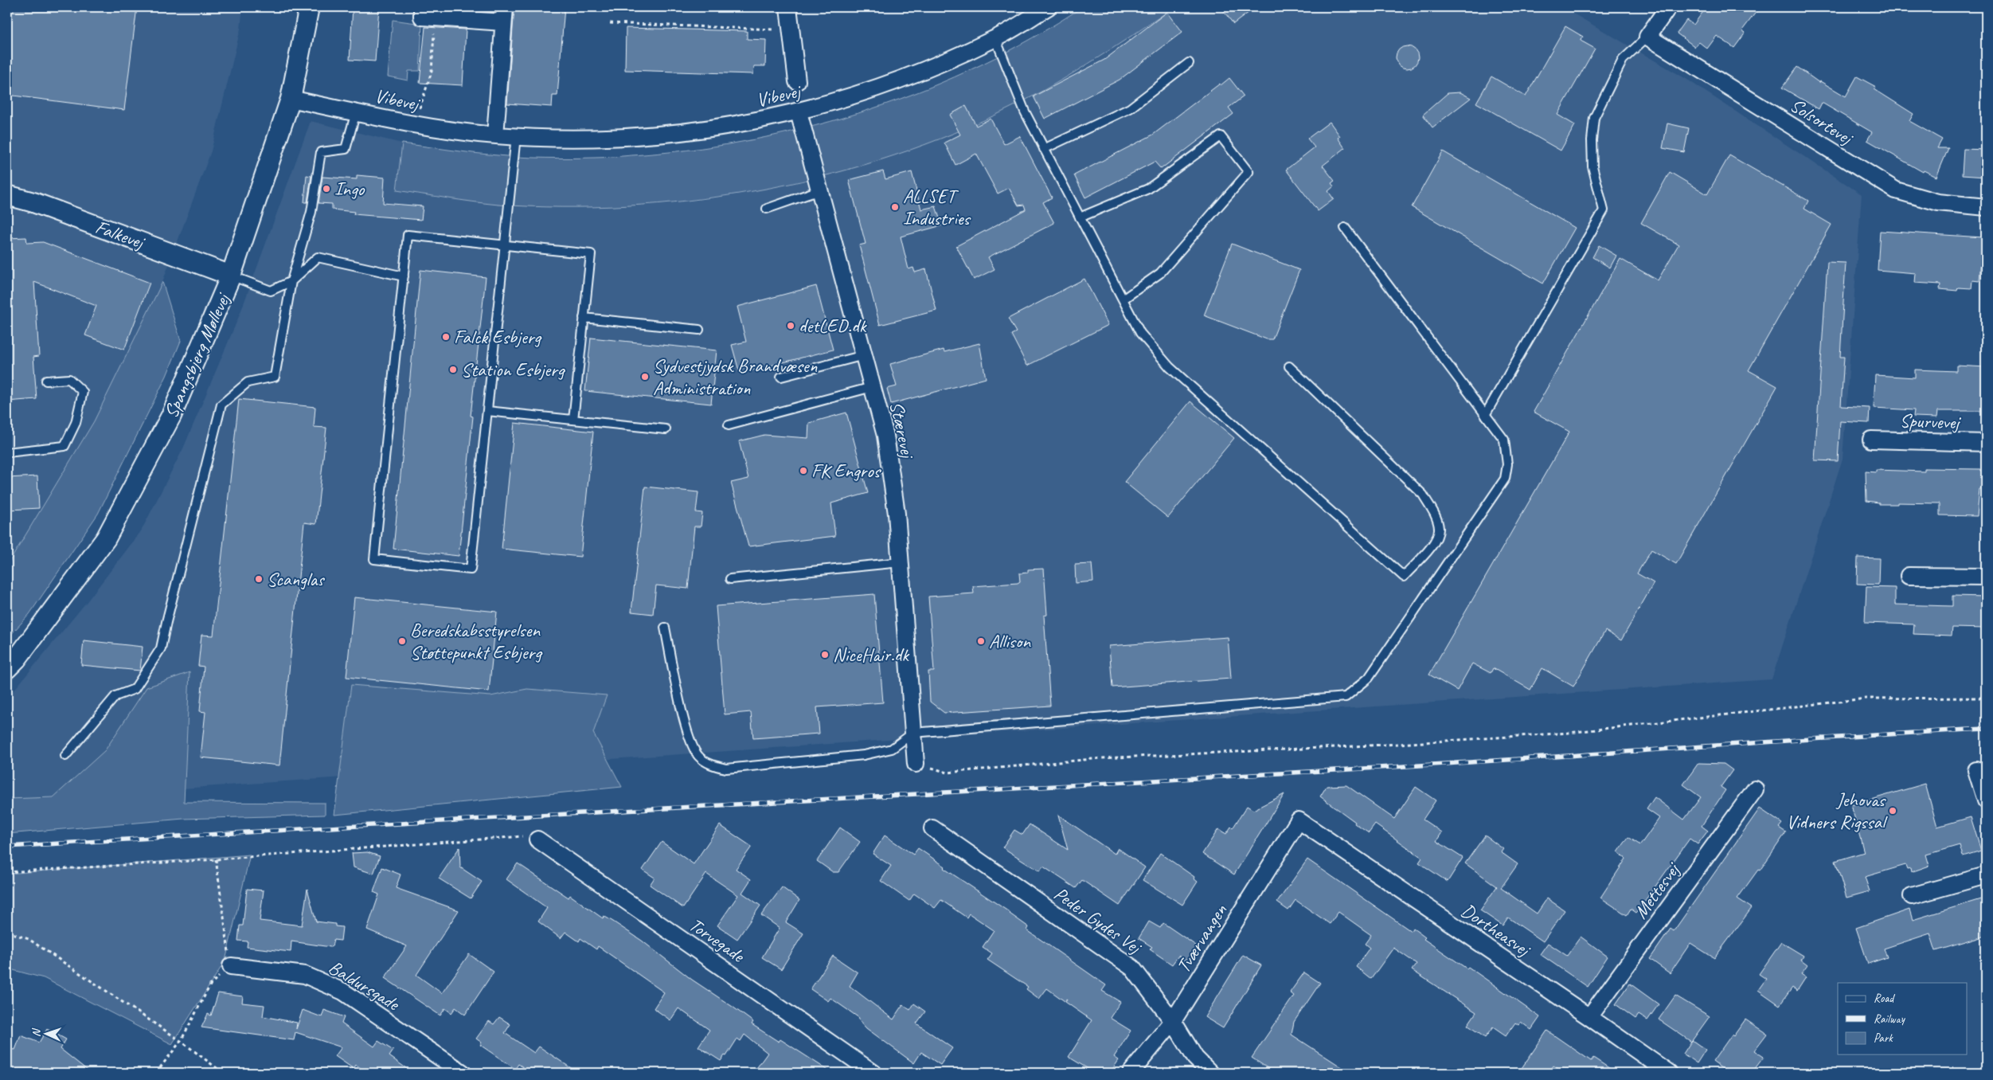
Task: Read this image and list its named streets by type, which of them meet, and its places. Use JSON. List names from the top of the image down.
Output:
{
  "streets": {
    "street": [
      "Vibevej",
      "Solsortevej",
      "Falkevej",
      "Spangsbjerg Møllevej",
      "Spurvevej",
      "Stærevej",
      "Mettesvej",
      "Peder Gydes Vej",
      "Dortheasvej",
      "Tværvangen",
      "Torvegade",
      "Baldursgade"
    ]
  },
  "crossings": [
    ["Vibevej", "Spangsbjerg Møllevej"],
    ["Vibevej", "Stærevej"],
    ["Falkevej", "Spangsbjerg Møllevej"],
    ["Mettesvej", "Dortheasvej"],
    ["Peder Gydes Vej", "Tværvangen"],
    ["Dortheasvej", "Tværvangen"]
  ],
  "places": [
    "Ingo",
    "ALLSET Industries",
    "detLED.dk",
    "Falck Esbjerg",
    "Station Esbjerg",
    "Sydvestjydsk Brandvæsen Administration",
    "FK Engros",
    "Scanglas",
    "Beredskabsstyrelsen Støttepunkt Esbjerg",
    "Allison",
    "NiceHair.dk",
    "Jehovas Vidners Rigssal"
  ],
  "legend": ["Road", "Railway", "Park"],
  "north": "left"
}
